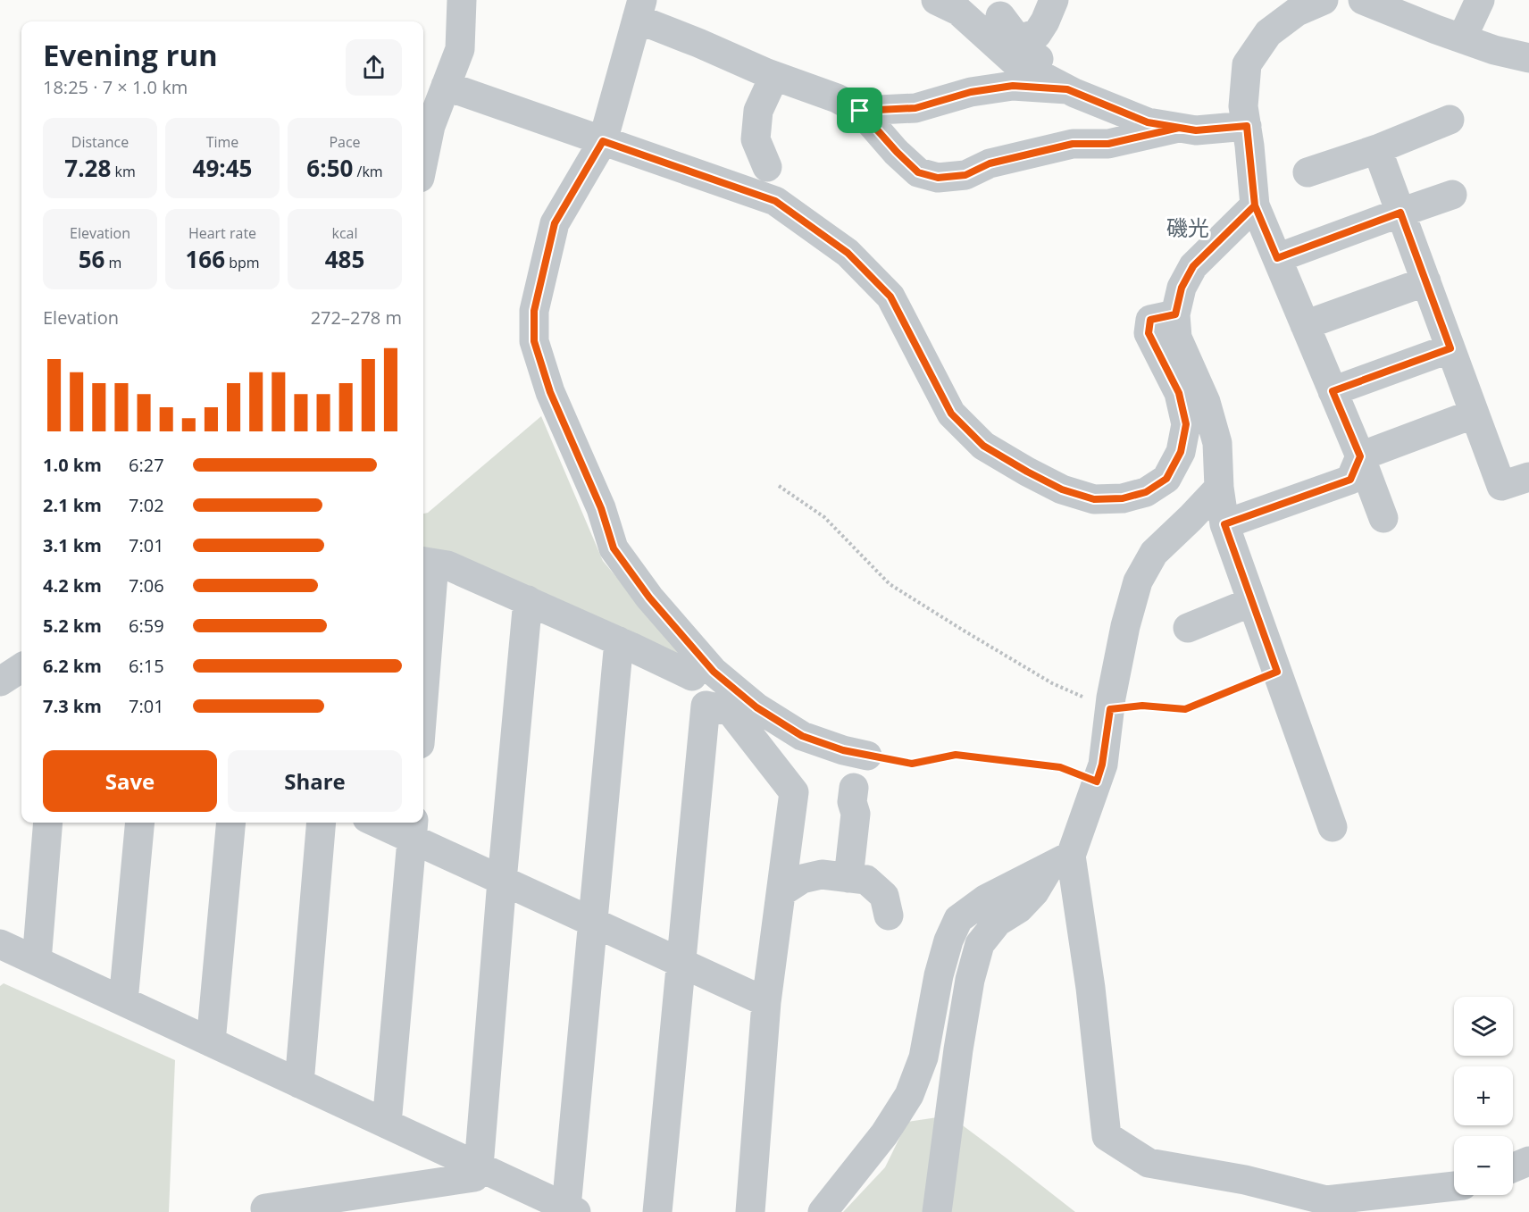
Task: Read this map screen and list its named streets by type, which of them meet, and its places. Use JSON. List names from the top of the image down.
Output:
{
  "districts": ["磯光"],
  "page": {
    "heading": ["Evening run", "18:25 · 7 × 1.0 km"],
    "stats": [
      ["Distance", "7.28 km"],
      ["Time", "49:45"],
      ["Pace", "6:50 /km"],
      ["Elevation", "56 m"],
      ["Heart rate", "166 bpm"],
      ["kcal", "485"]
    ],
    "chart": ["Elevation", "272–278 m"],
    "list": [
      {
        "name": "1.0 km",
        "note": "6:27"
      },
      {
        "name": "2.1 km",
        "note": "7:02"
      },
      {
        "name": "3.1 km",
        "note": "7:01"
      },
      {
        "name": "4.2 km",
        "note": "7:06"
      },
      {
        "name": "5.2 km",
        "note": "6:59"
      },
      {
        "name": "6.2 km",
        "note": "6:15"
      },
      {
        "name": "7.3 km",
        "note": "7:01"
      }
    ],
    "buttons": ["Save", "Share"],
    "map_buttons": ["+", "−"]
  }
}
